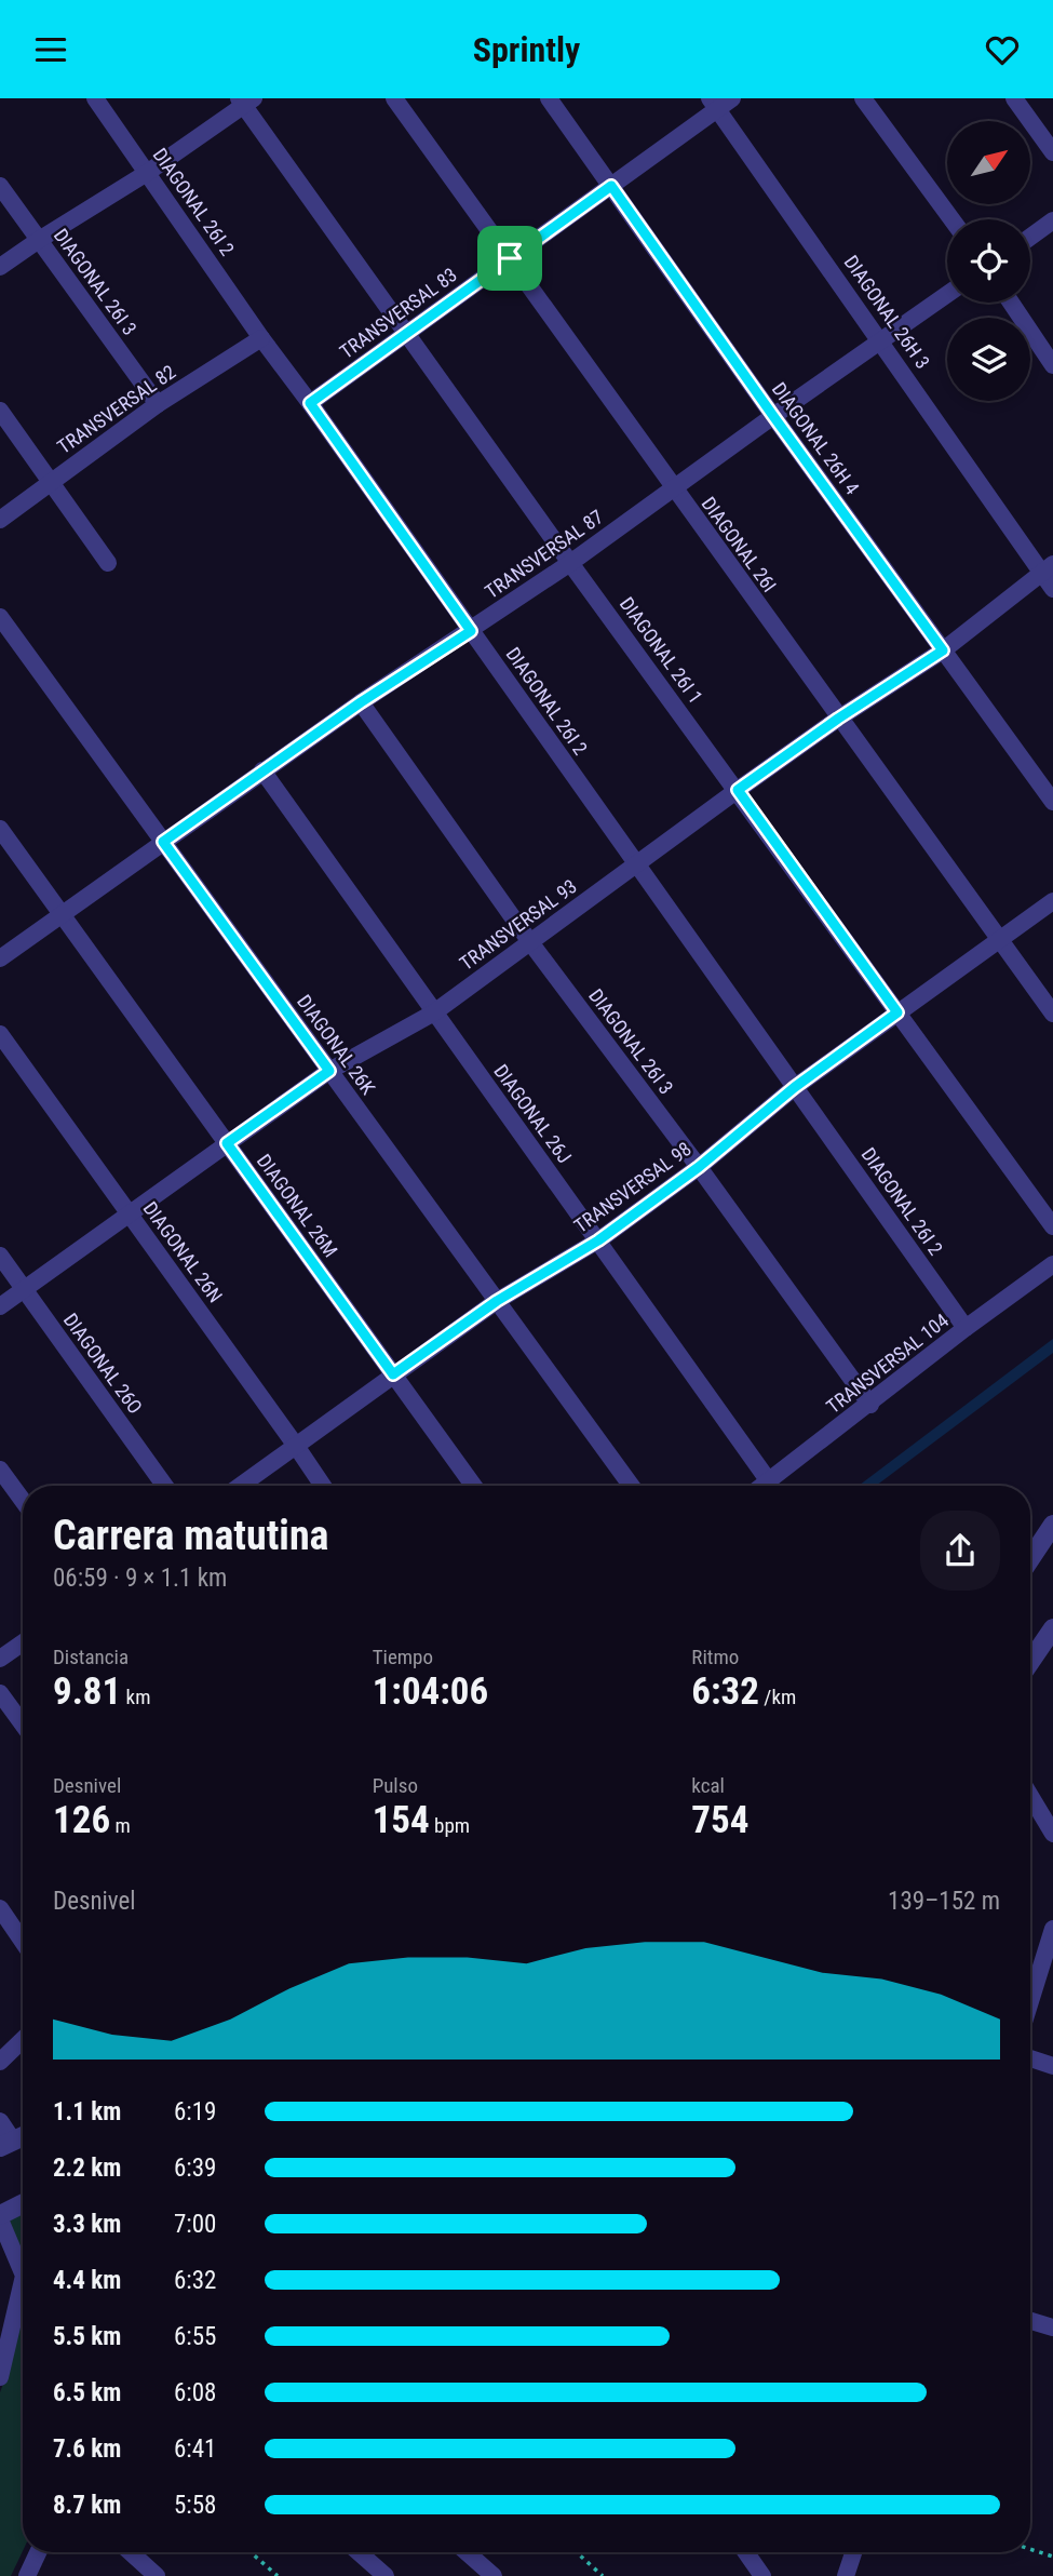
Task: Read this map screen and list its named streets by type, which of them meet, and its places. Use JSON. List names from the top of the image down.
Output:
{
  "streets": {
    "street": [
      "DIAGONAL 26I 2",
      "DIAGONAL 26I 3",
      "DIAGONAL 26H 3",
      "TRANSVERSAL 83",
      "TRANSVERSAL 82",
      "DIAGONAL 26H 4",
      "DIAGONAL 26I",
      "TRANSVERSAL 87",
      "DIAGONAL 26I 1",
      "TRANSVERSAL 93",
      "DIAGONAL 26K",
      "DIAGONAL 26J",
      "TRANSVERSAL 98",
      "DIAGONAL 26M",
      "DIAGONAL 26N",
      "DIAGONAL 26O",
      "TRANSVERSAL 104"
    ]
  },
  "crossings": [
    ["DIAGONAL 26I 2", "TRANSVERSAL 83"],
    ["DIAGONAL 26I 2", "TRANSVERSAL 82"],
    ["DIAGONAL 26I 2", "TRANSVERSAL 87"],
    ["DIAGONAL 26I 2", "TRANSVERSAL 93"],
    ["DIAGONAL 26I 2", "TRANSVERSAL 98"],
    ["DIAGONAL 26I 2", "TRANSVERSAL 104"],
    ["DIAGONAL 26I 3", "TRANSVERSAL 82"],
    ["DIAGONAL 26I 3", "TRANSVERSAL 87"],
    ["DIAGONAL 26I 3", "TRANSVERSAL 93"],
    ["DIAGONAL 26I 3", "TRANSVERSAL 98"],
    ["DIAGONAL 26I 3", "TRANSVERSAL 104"],
    ["DIAGONAL 26H 3", "TRANSVERSAL 83"],
    ["DIAGONAL 26H 3", "TRANSVERSAL 87"],
    ["DIAGONAL 26H 3", "TRANSVERSAL 93"],
    ["TRANSVERSAL 83", "DIAGONAL 26H 4"],
    ["TRANSVERSAL 83", "DIAGONAL 26I"],
    ["TRANSVERSAL 83", "DIAGONAL 26I 1"],
    ["DIAGONAL 26H 4", "TRANSVERSAL 87"],
    ["DIAGONAL 26H 4", "TRANSVERSAL 93"],
    ["DIAGONAL 26I", "TRANSVERSAL 87"],
    ["DIAGONAL 26I", "TRANSVERSAL 93"],
    ["DIAGONAL 26I", "TRANSVERSAL 98"],
    ["TRANSVERSAL 87", "DIAGONAL 26I 1"],
    ["TRANSVERSAL 87", "DIAGONAL 26K"],
    ["TRANSVERSAL 87", "DIAGONAL 26J"],
    ["TRANSVERSAL 87", "DIAGONAL 26M"],
    ["DIAGONAL 26I 1", "TRANSVERSAL 93"],
    ["DIAGONAL 26I 1", "TRANSVERSAL 98"],
    ["TRANSVERSAL 93", "DIAGONAL 26K"],
    ["TRANSVERSAL 93", "DIAGONAL 26J"],
    ["TRANSVERSAL 93", "DIAGONAL 26M"],
    ["TRANSVERSAL 93", "DIAGONAL 26N"],
    ["TRANSVERSAL 93", "DIAGONAL 26O"],
    ["DIAGONAL 26K", "TRANSVERSAL 98"],
    ["DIAGONAL 26J", "TRANSVERSAL 98"],
    ["DIAGONAL 26J", "TRANSVERSAL 104"],
    ["TRANSVERSAL 98", "DIAGONAL 26M"],
    ["TRANSVERSAL 98", "DIAGONAL 26N"]
  ],
  "north": "top right",
  "page": {
    "header": "Sprintly",
    "heading": ["Carrera matutina", "06:59 · 9 × 1.1 km"],
    "stats": [
      ["Distancia", "9.81 km"],
      ["Tiempo", "1:04:06"],
      ["Ritmo", "6:32 /km"],
      ["Desnivel", "126 m"],
      ["Pulso", "154 bpm"],
      ["kcal", "754"]
    ],
    "chart": ["Desnivel", "139–152 m"],
    "list": [
      {
        "name": "1.1 km",
        "note": "6:19"
      },
      {
        "name": "2.2 km",
        "note": "6:39"
      },
      {
        "name": "3.3 km",
        "note": "7:00"
      },
      {
        "name": "4.4 km",
        "note": "6:32"
      },
      {
        "name": "5.5 km",
        "note": "6:55"
      },
      {
        "name": "6.5 km",
        "note": "6:08"
      },
      {
        "name": "7.6 km",
        "note": "6:41"
      },
      {
        "name": "8.7 km",
        "note": "5:58"
      }
    ]
  }
}
